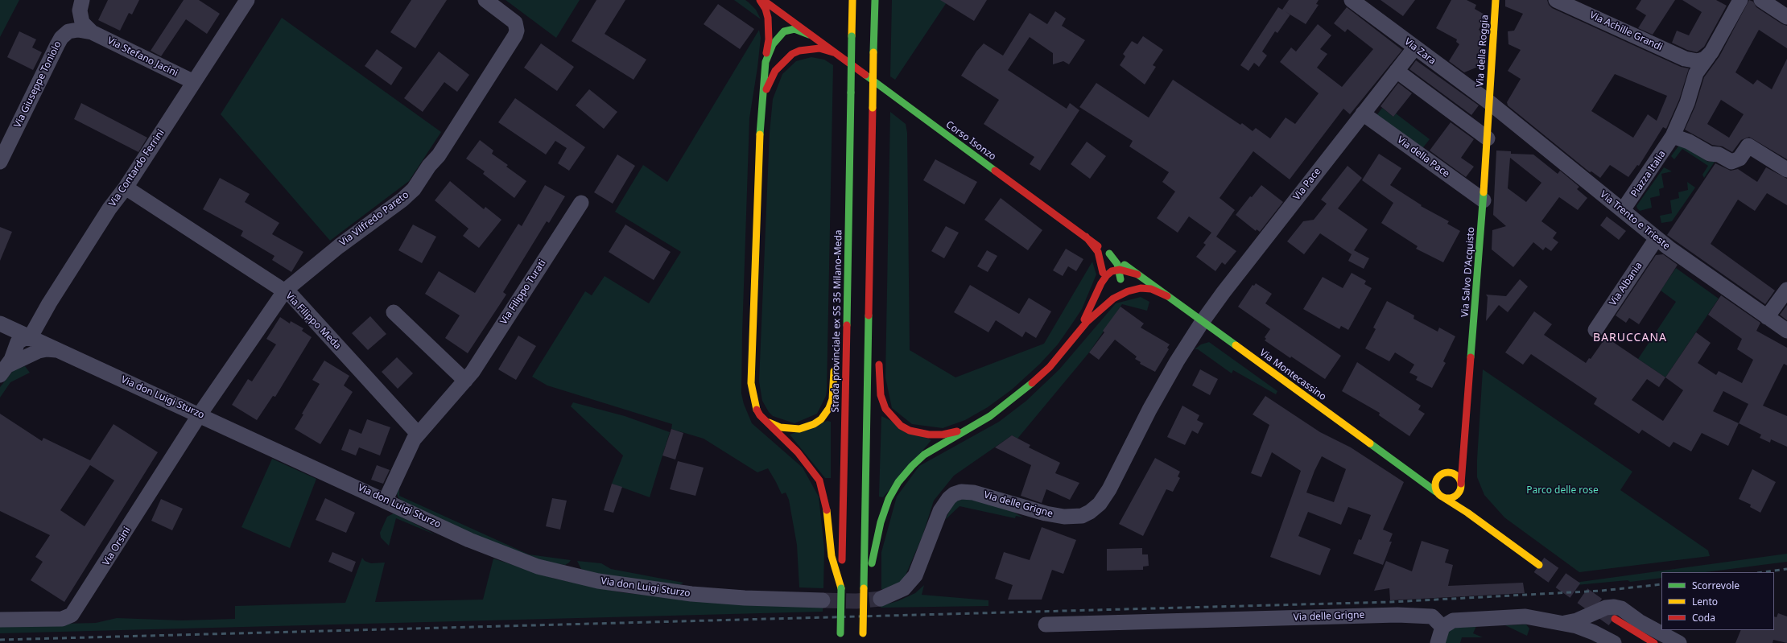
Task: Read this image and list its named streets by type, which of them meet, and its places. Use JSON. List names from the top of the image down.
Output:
{
  "streets": {
    "main road": [
      "Via della Roggia",
      "Corso Isonzo",
      "Via Salvo D'Acquisto",
      "Strada provinciale ex SS 35 Milano-Meda",
      "Via Montecassino"
    ],
    "street": [
      "Via Achille Grandi",
      "Via Zara",
      "Via Stefano Jacini",
      "Via Giuseppe Toniolo",
      "Via della Pace",
      "Via Contardo Ferrini",
      "Piazza Italia",
      "Via Pace",
      "Via Vilfredo Pareto",
      "Via Trento e Trieste",
      "Via Albania",
      "Via Filippo Turati",
      "Via Filippo Meda",
      "Via don Luigi Sturzo",
      "Via delle Grigne",
      "Via Orsini"
    ]
  },
  "crossings": [
    ["Via Achille Grandi", "Piazza Italia"],
    ["Via della Roggia", "Via Zara"],
    ["Via della Roggia", "Via Trento e Trieste"],
    ["Via della Roggia", "Via Salvo D'Acquisto"],
    ["Via Zara", "Via Pace"],
    ["Via Zara", "Via Trento e Trieste"],
    ["Via Zara", "Via Salvo D'Acquisto"],
    ["Via Stefano Jacini", "Via Giuseppe Toniolo"],
    ["Via Stefano Jacini", "Via Contardo Ferrini"],
    ["Corso Isonzo", "Via Montecassino"],
    ["Via della Pace", "Via Pace"],
    ["Via della Pace", "Via Salvo D'Acquisto"],
    ["Via Contardo Ferrini", "Via Filippo Meda"],
    ["Via Contardo Ferrini", "Via don Luigi Sturzo"],
    ["Piazza Italia", "Via Trento e Trieste"],
    ["Via Pace", "Via Montecassino"],
    ["Via Pace", "Via delle Grigne"],
    ["Via Vilfredo Pareto", "Via Filippo Meda"],
    ["Via Vilfredo Pareto", "Via don Luigi Sturzo"],
    ["Via Vilfredo Pareto", "Via Orsini"],
    ["Via Trento e Trieste", "Via Salvo D'Acquisto"],
    ["Via Trento e Trieste", "Via Albania"],
    ["Via Salvo D'Acquisto", "Via Montecassino"],
    ["Via Filippo Turati", "Via Filippo Meda"],
    ["Via Filippo Turati", "Via don Luigi Sturzo"],
    ["Via Montecassino", "Via delle Grigne"],
    ["Via don Luigi Sturzo", "Via Orsini"]
  ],
  "districts": ["BARUCCANA"],
  "parks": ["Parco delle rose"],
  "legend": ["Scorrevole", "Lento", "Coda"]
}
